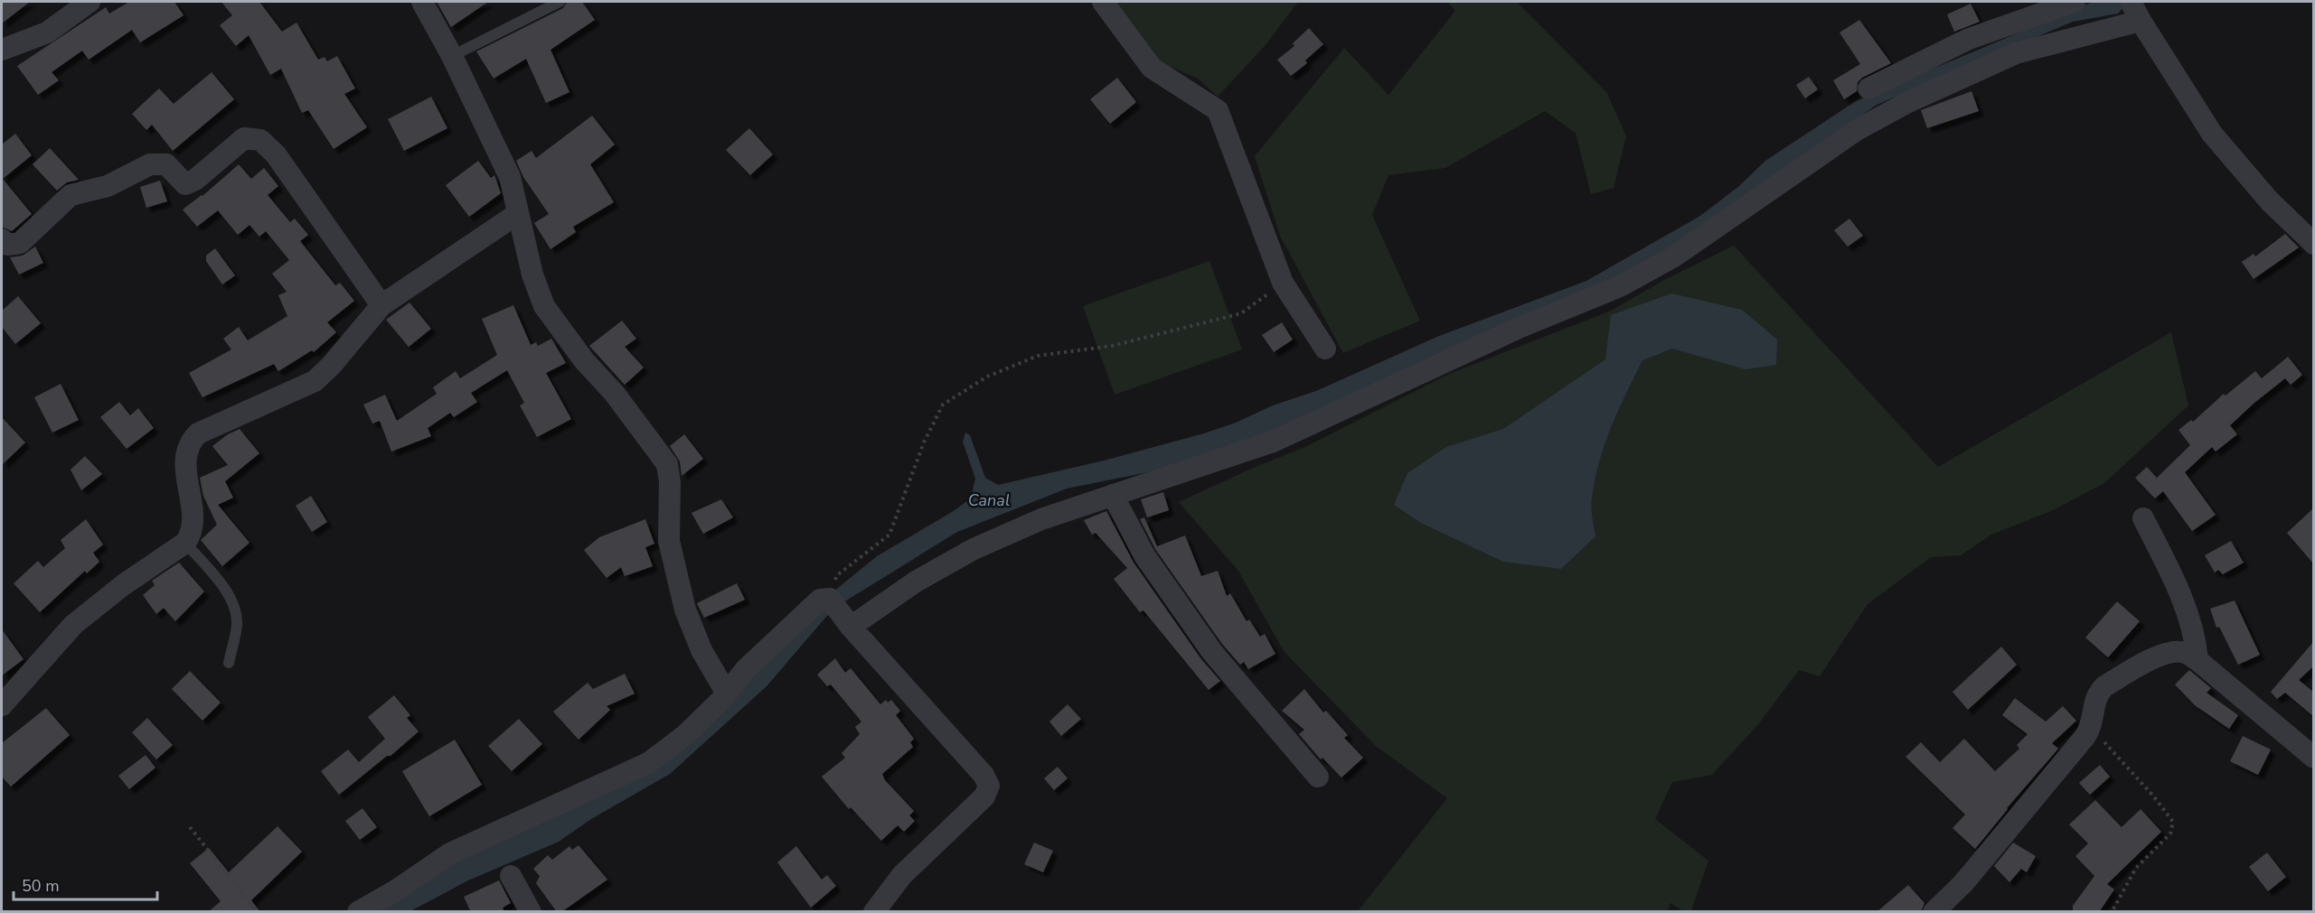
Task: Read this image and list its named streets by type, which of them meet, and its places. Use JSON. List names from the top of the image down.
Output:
{
  "water": ["Canal"],
  "scale_bar": "50 m"
}
